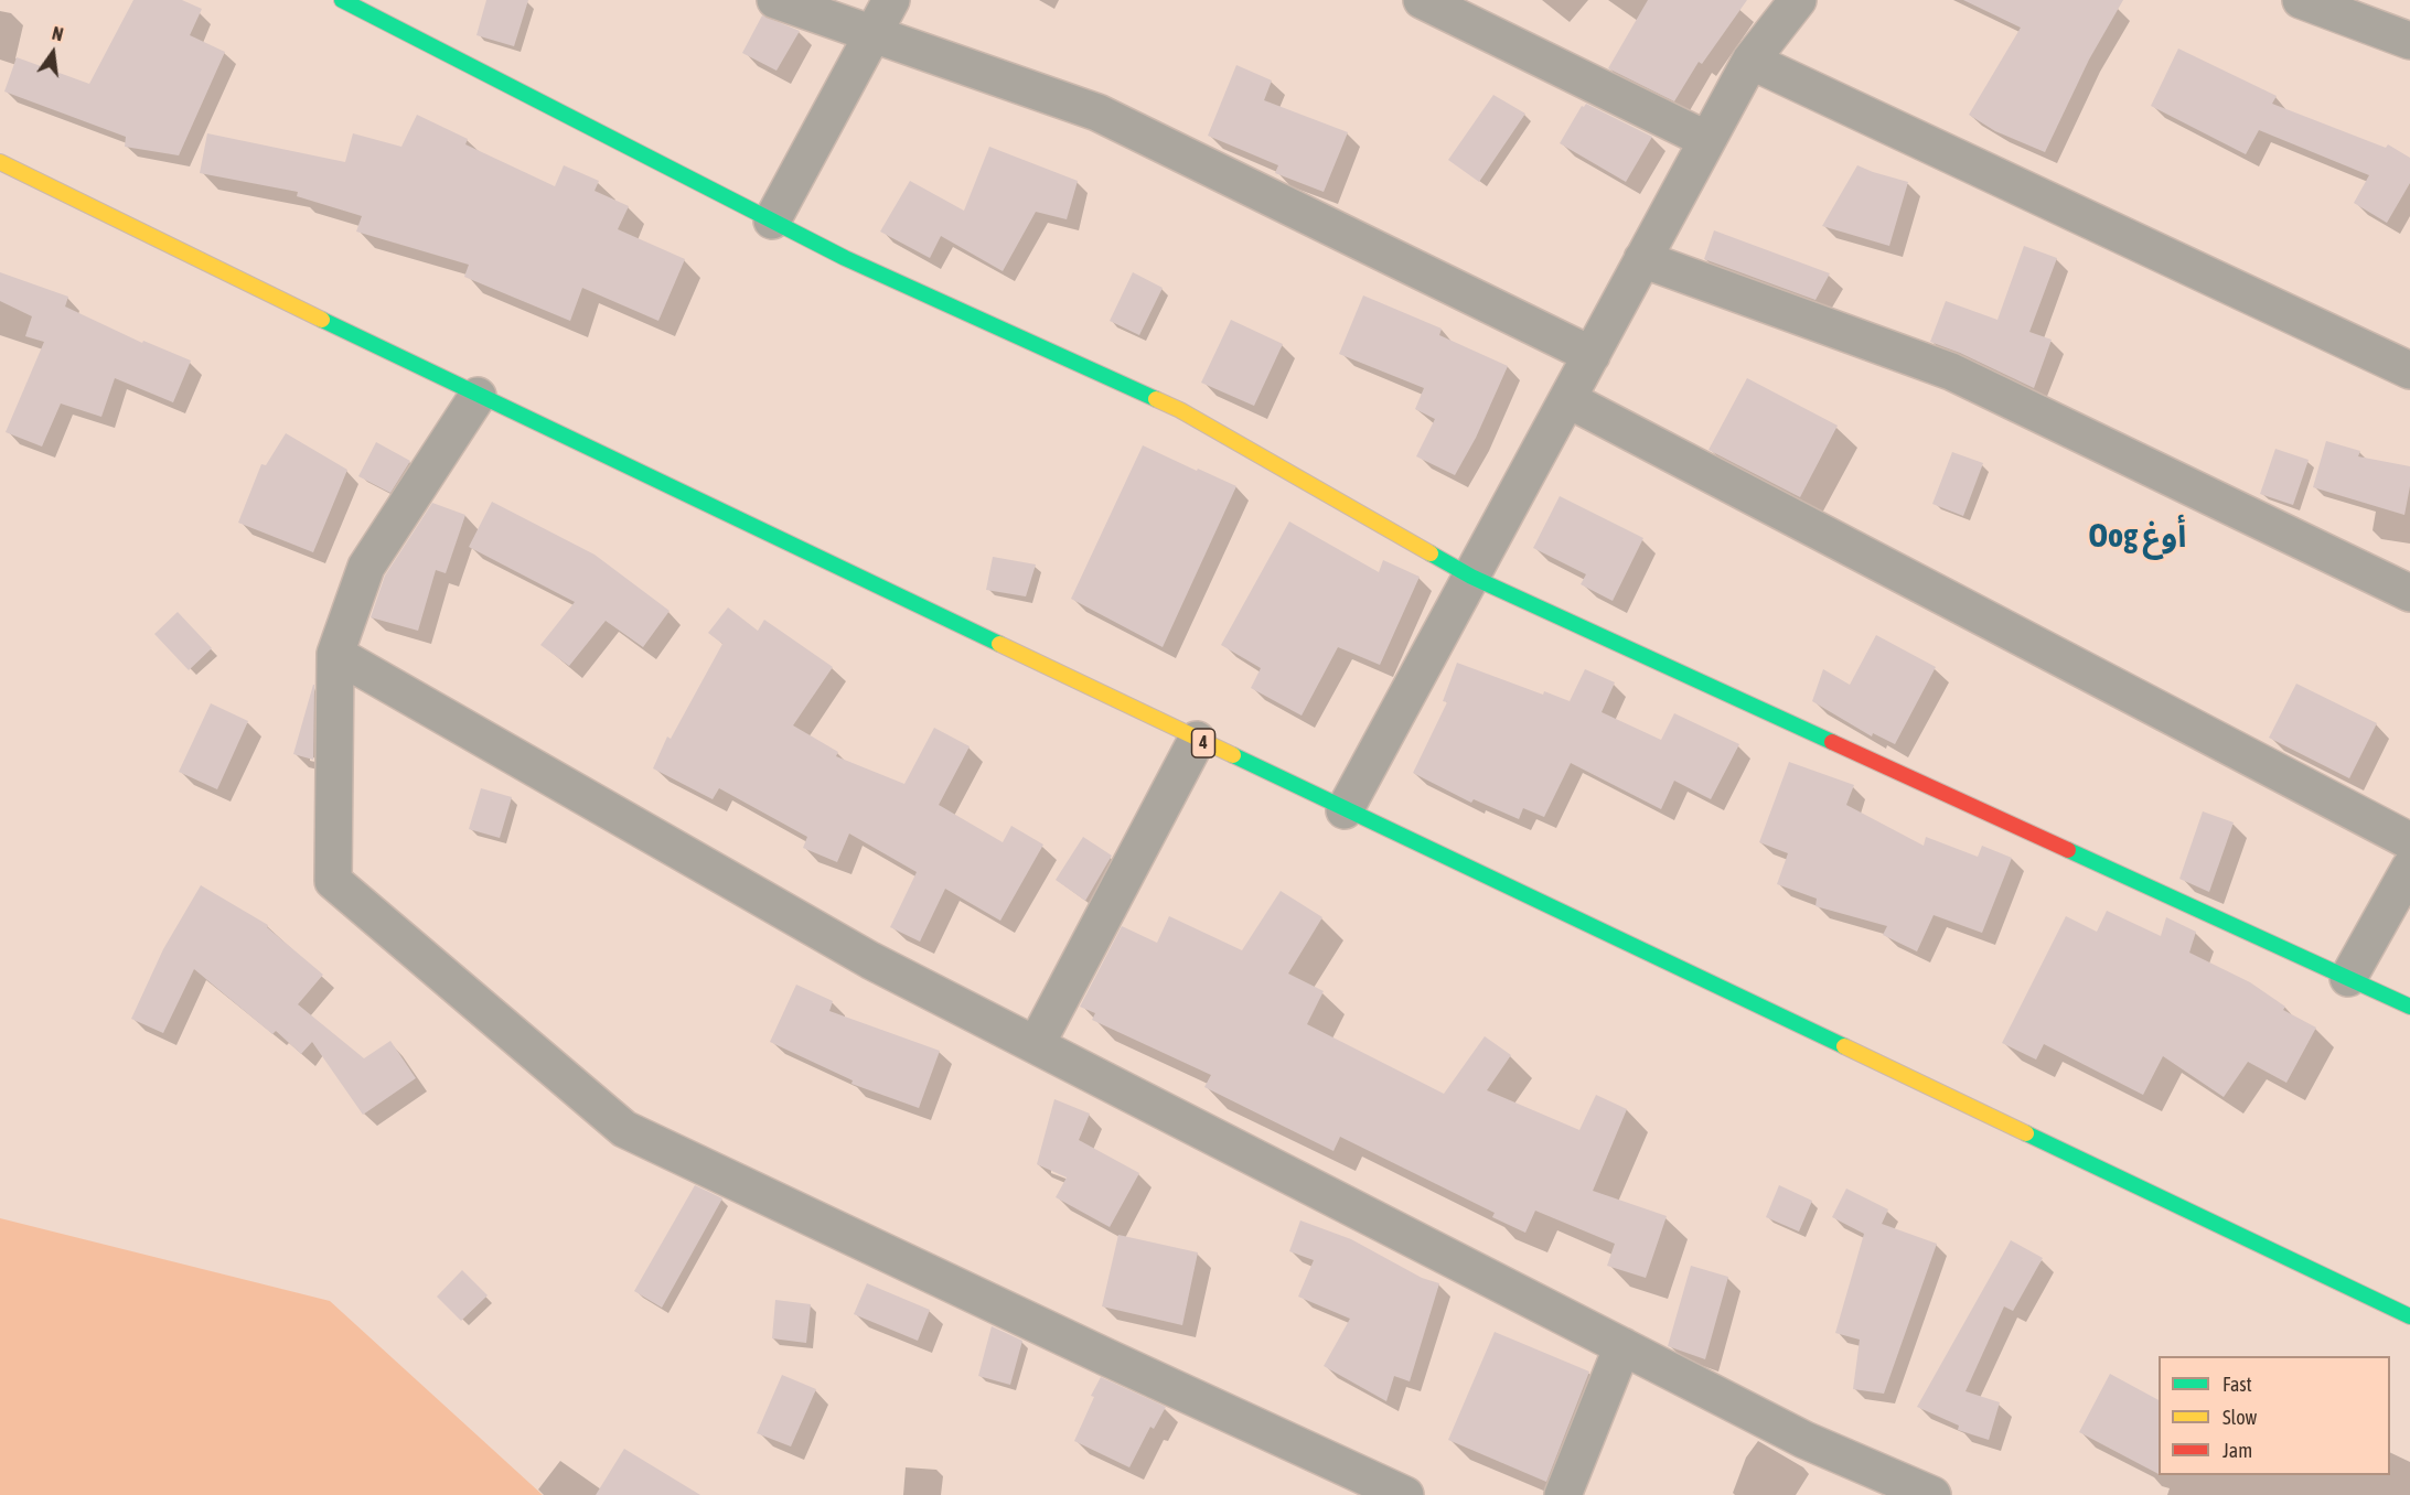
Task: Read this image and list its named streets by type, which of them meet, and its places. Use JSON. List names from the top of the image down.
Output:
{
  "streets": {
    "main road": ["4"]
  },
  "districts": ["Oog أوغ"],
  "legend": ["Fast", "Slow", "Jam"],
  "north": "top"
}
